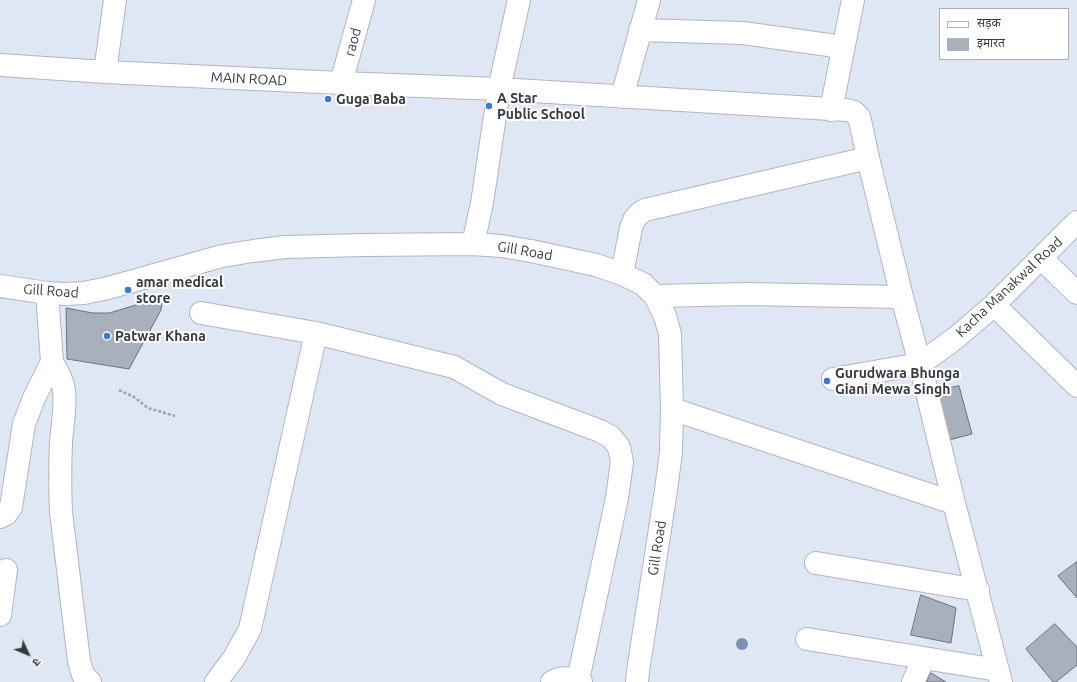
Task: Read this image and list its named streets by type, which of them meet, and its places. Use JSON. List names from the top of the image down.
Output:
{
  "streets": {
    "street": [
      "raod",
      "MAIN ROAD",
      "Gill Road",
      "Kacha Manakwal Road"
    ]
  },
  "crossings": [
    ["raod", "MAIN ROAD"],
    ["MAIN ROAD", "Kacha Manakwal Road"]
  ],
  "places": [
    "Guga Baba",
    "A Star Public School",
    "amar medical store",
    "Patwar Khana",
    "Gurudwara Bhunga Giani Mewa Singh"
  ],
  "legend": ["सड़क", "इमारत"],
  "north": "bottom right"
}
